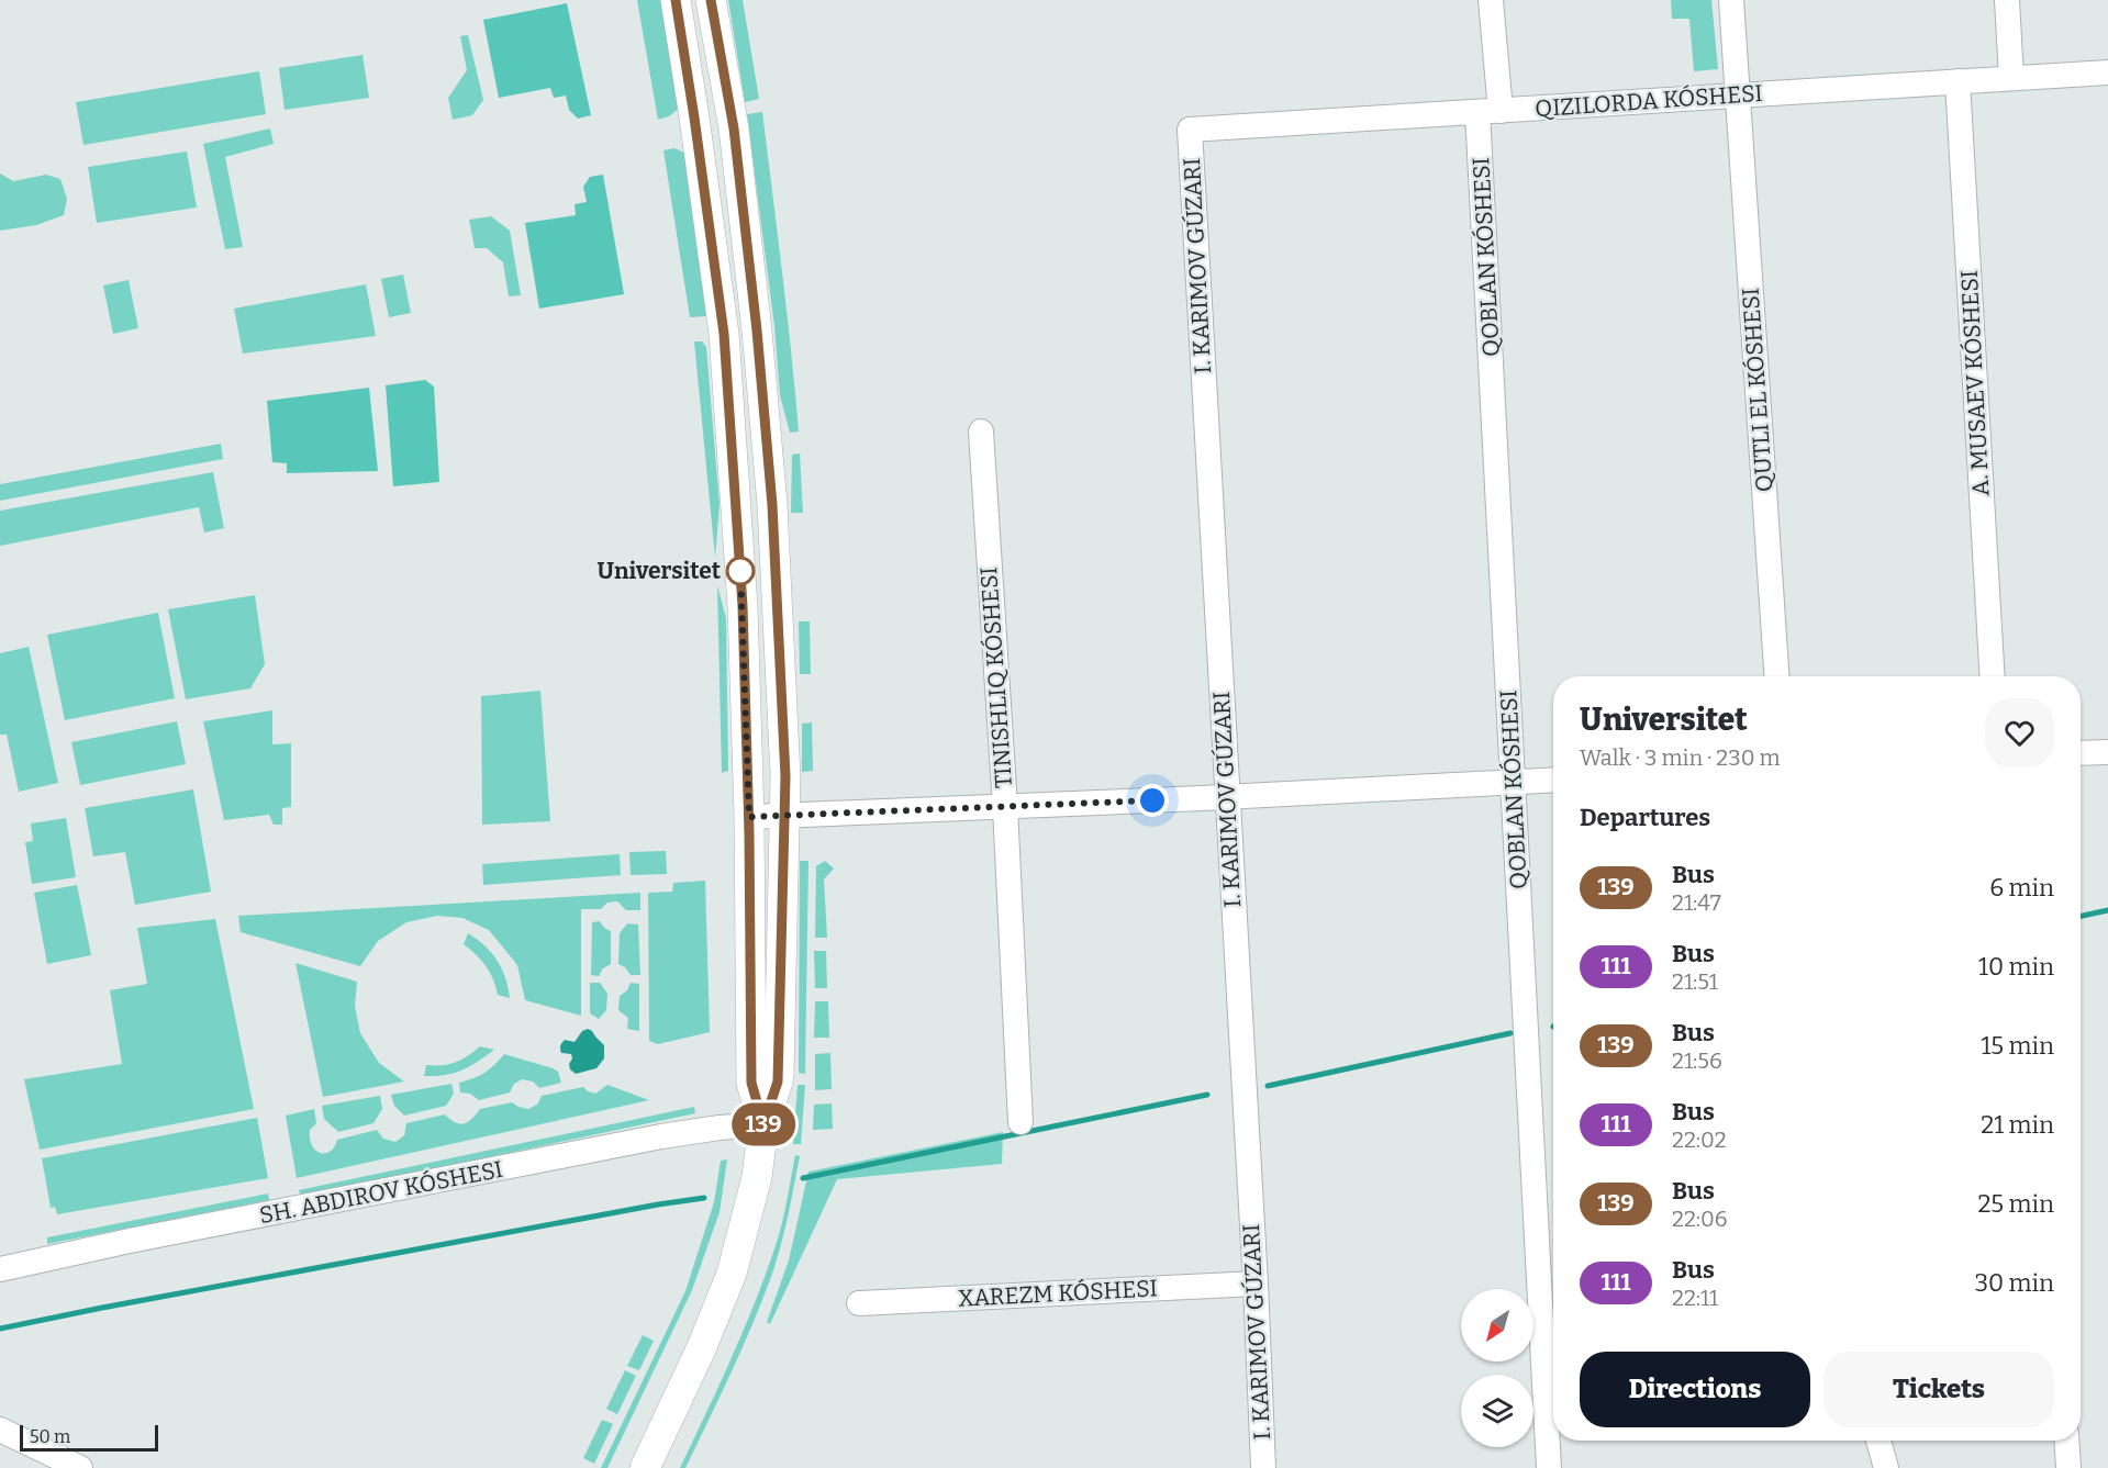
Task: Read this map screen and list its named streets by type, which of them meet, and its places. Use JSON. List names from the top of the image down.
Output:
{
  "streets": {
    "street": [
      "QOBLAN KÓSHESI",
      "A. MUSAEV KÓSHESI",
      "SH. ABDIROV KÓSHESI",
      "XAREZM KÓSHESI"
    ]
  },
  "places": ["Universitet"],
  "lines": ["bus line 139"],
  "scale_bar": "50 m",
  "north": "bottom left",
  "page": {
    "on_map": "139",
    "heading": [
      ["Universitet", "Walk · 3 min · 230 m"],
      "Departures"
    ],
    "list": [
      {
        "mark": "139",
        "name": "Bus",
        "note": "21:47",
        "value": "6 min"
      },
      {
        "mark": "111",
        "name": "Bus",
        "note": "21:51",
        "value": "10 min"
      },
      {
        "mark": "139",
        "name": "Bus",
        "note": "21:56",
        "value": "15 min"
      },
      {
        "mark": "111",
        "name": "Bus",
        "note": "22:02",
        "value": "21 min"
      },
      {
        "mark": "139",
        "name": "Bus",
        "note": "22:06",
        "value": "25 min"
      },
      {
        "mark": "111",
        "name": "Bus",
        "note": "22:11",
        "value": "30 min"
      }
    ],
    "buttons": ["Directions", "Tickets"],
    "scale": "50 m"
  }
}
